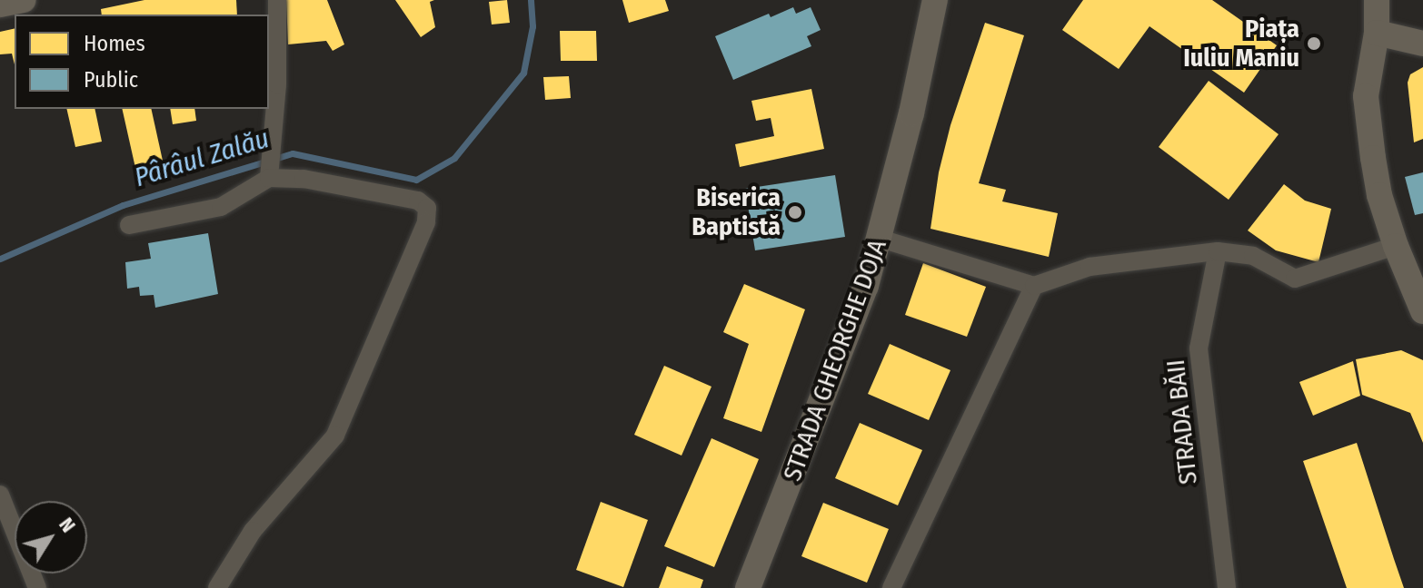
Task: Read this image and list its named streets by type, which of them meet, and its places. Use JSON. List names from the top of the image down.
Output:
{
  "streets": {
    "main road": ["STRADA GHEORGHE DOJA"],
    "street": ["STRADA BĂII"]
  },
  "water": ["Pârâul Zalău"],
  "places": ["Piața Iuliu Maniu", "Biserica Baptistă"],
  "legend": ["Homes", "Public"],
  "north": "top right"
}
